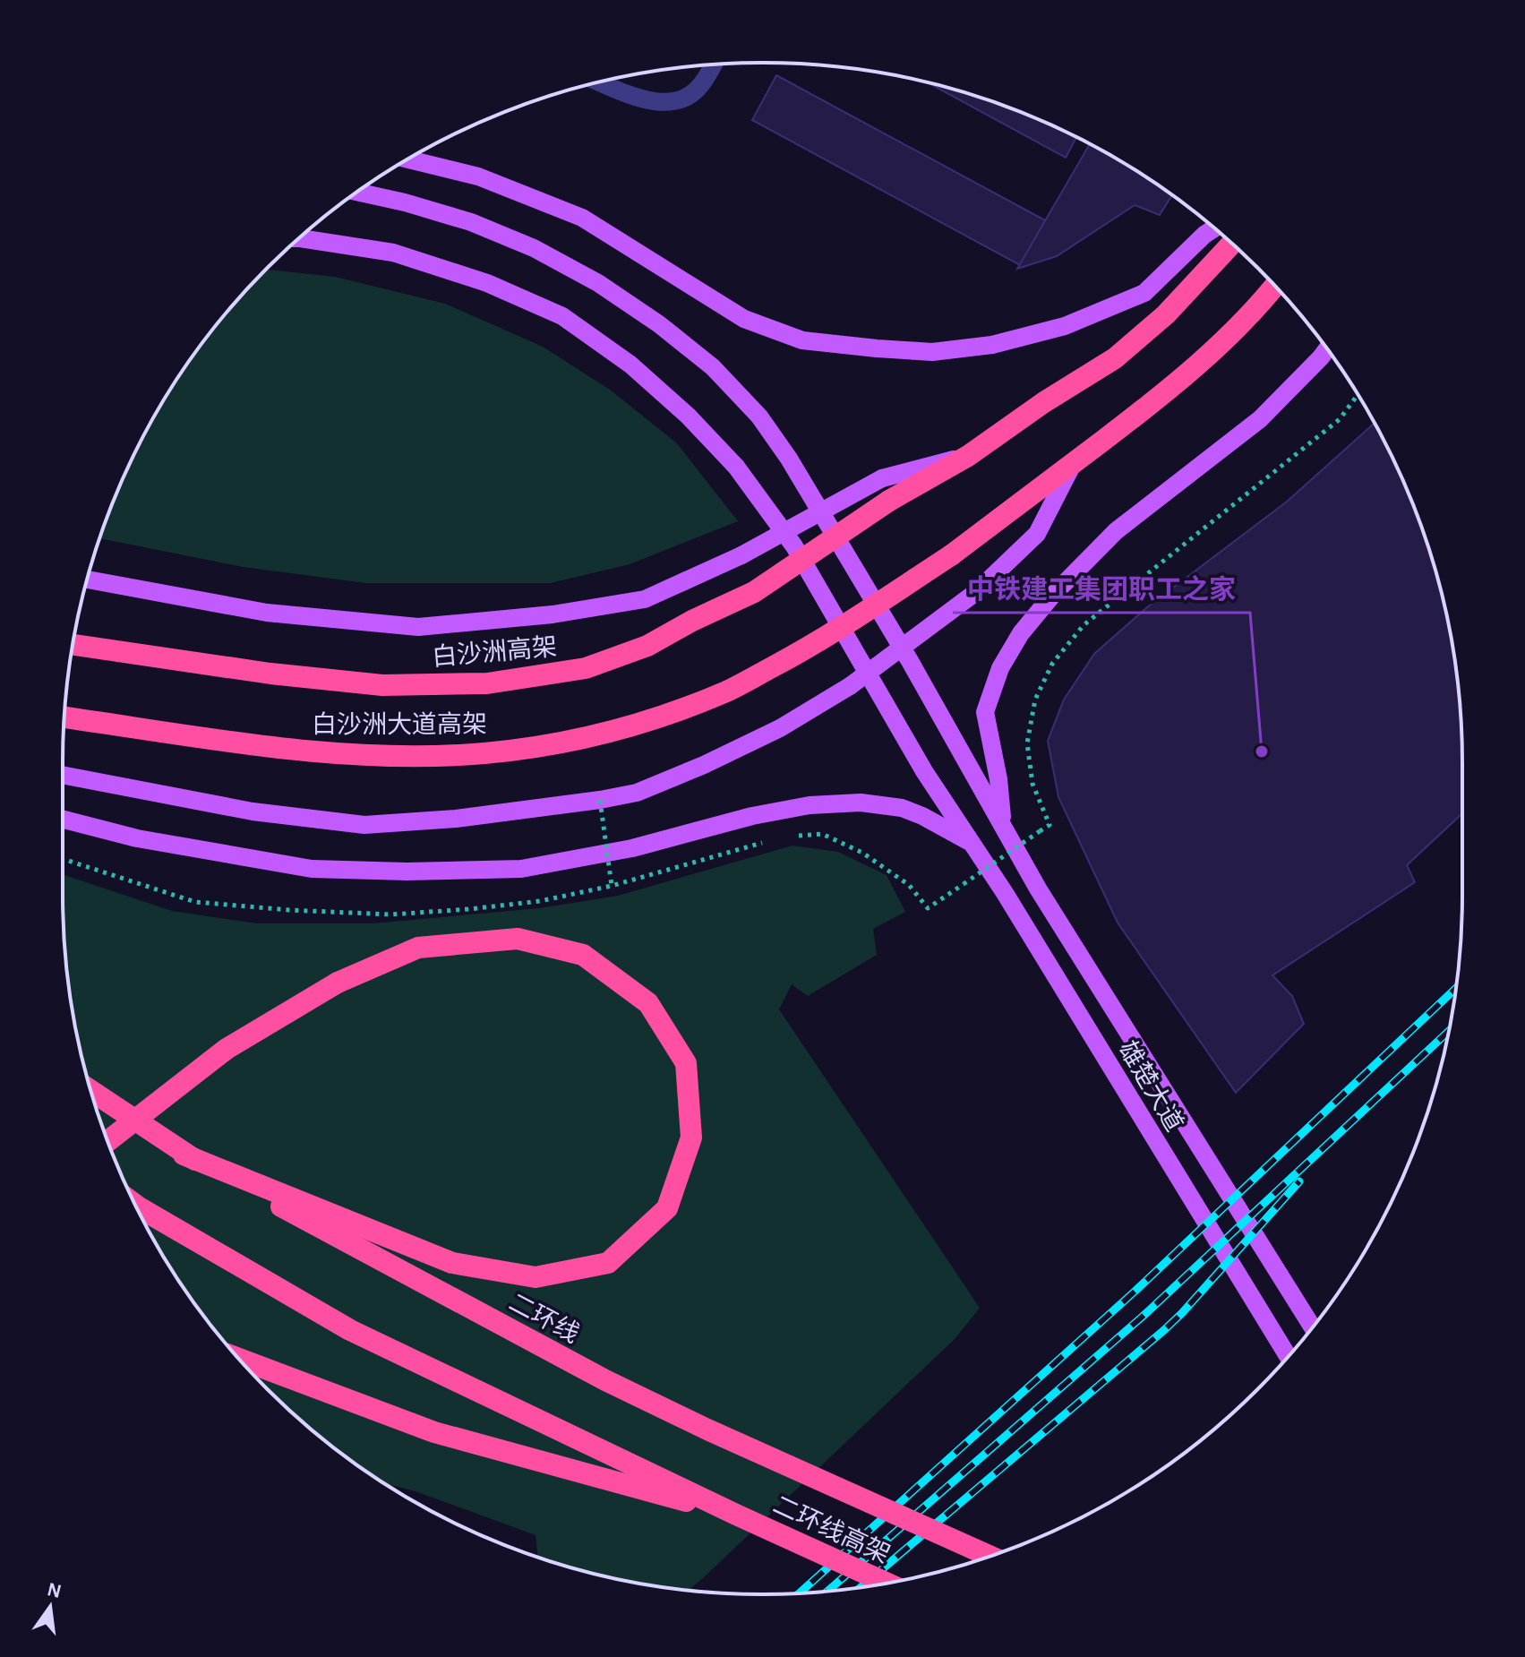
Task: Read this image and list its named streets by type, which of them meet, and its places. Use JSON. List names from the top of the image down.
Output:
{
  "streets": {
    "highway": [
      "白沙洲高架",
      "白沙洲大道高架",
      "二环线",
      "二环线高架"
    ],
    "main road": ["雄楚大道"]
  },
  "places": ["中铁建工集团职工之家"],
  "north": "top"
}
